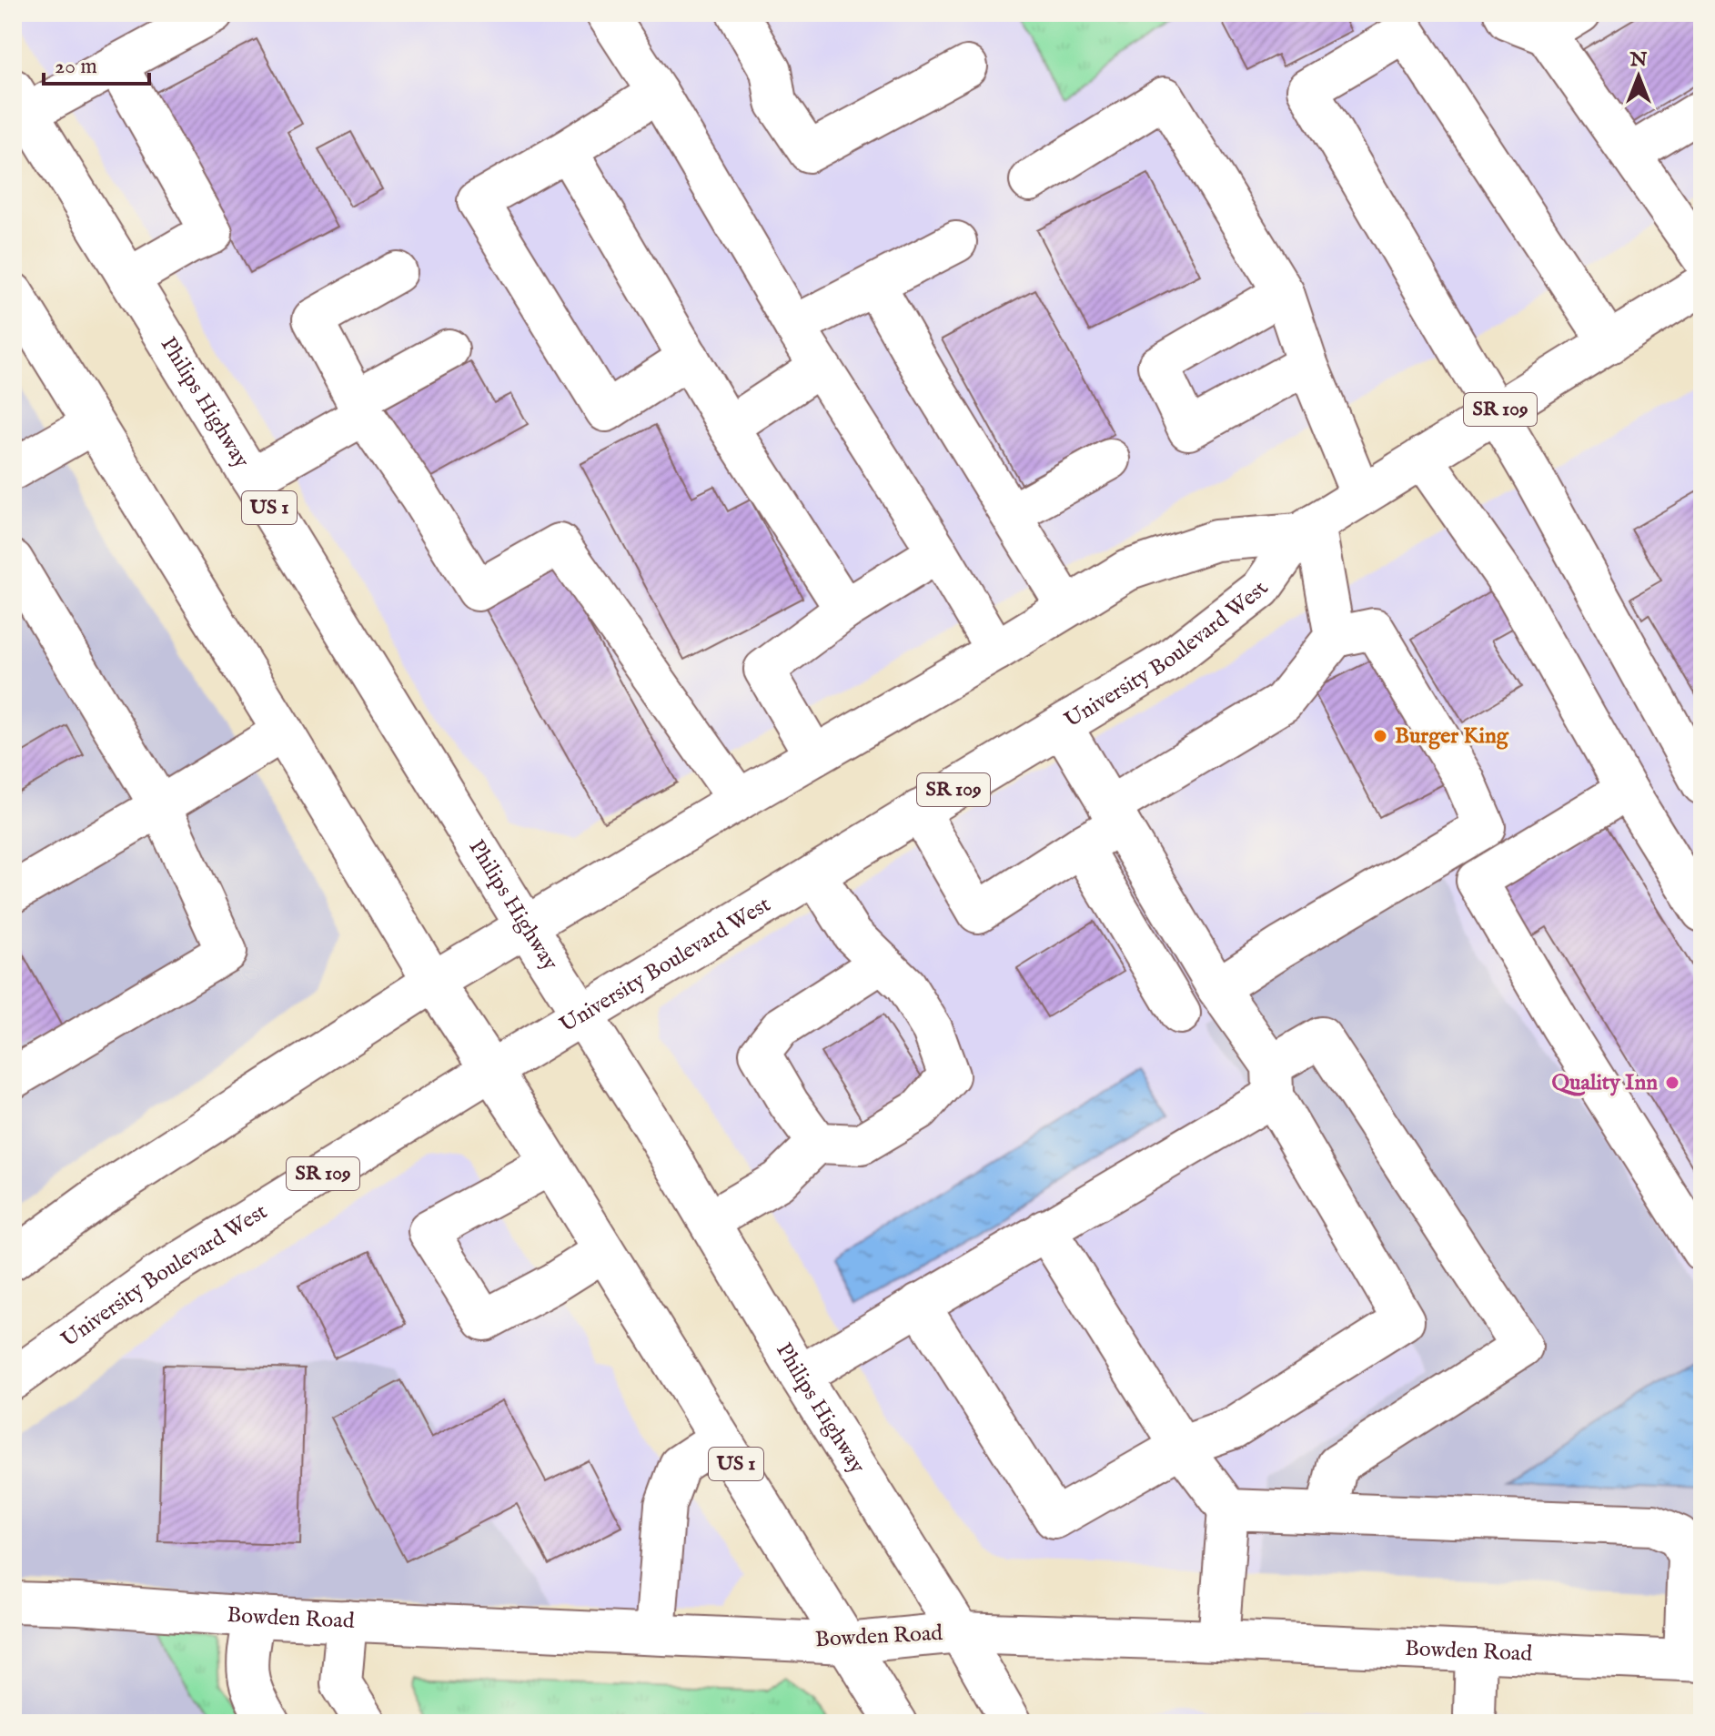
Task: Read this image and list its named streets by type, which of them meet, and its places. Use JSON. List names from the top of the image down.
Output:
{
  "streets": {
    "main road": [
      "Philips Highway",
      "SR 109",
      "US 1",
      "University Boulevard West",
      "Bowden Road"
    ]
  },
  "crossings": [
    ["Philips Highway", "University Boulevard West"],
    ["Philips Highway", "Bowden Road"],
    ["US 1", "University Boulevard West"],
    ["US 1", "Bowden Road"]
  ],
  "places": ["Burger King", "Quality Inn"],
  "scale_bar": "20 m",
  "north": "top"
}
